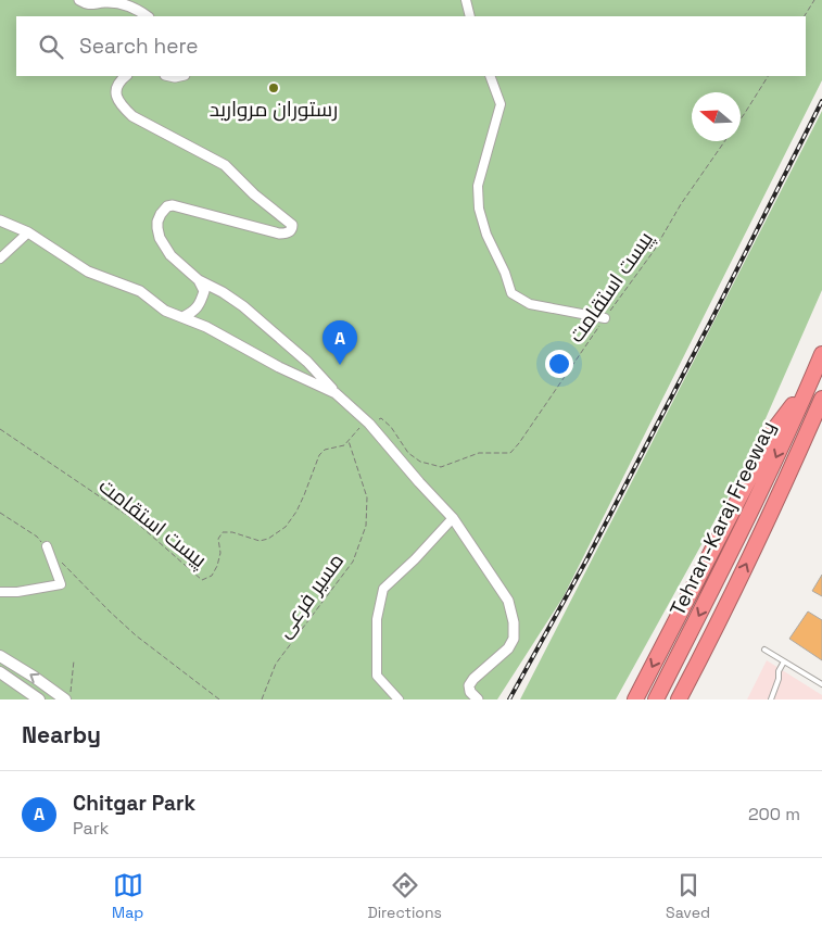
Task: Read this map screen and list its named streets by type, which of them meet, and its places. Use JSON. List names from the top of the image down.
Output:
{
  "streets": {
    "highway": ["Tehran-Karaj Freeway"],
    "path": ["پیست استقامت", "مسیر فرعی"]
  },
  "crossings": [
    ["پیست استقامت", "مسیر فرعی"]
  ],
  "places": ["رستوران مروارید"],
  "north": "left",
  "page": {
    "search": "Search here",
    "pins": "A",
    "heading": "Nearby",
    "list": [
      {
        "mark": "A",
        "name": "Chitgar Park",
        "note": "Park",
        "value": "200 m"
      }
    ],
    "nav": ["Map", "Directions", "Saved"]
  }
}
